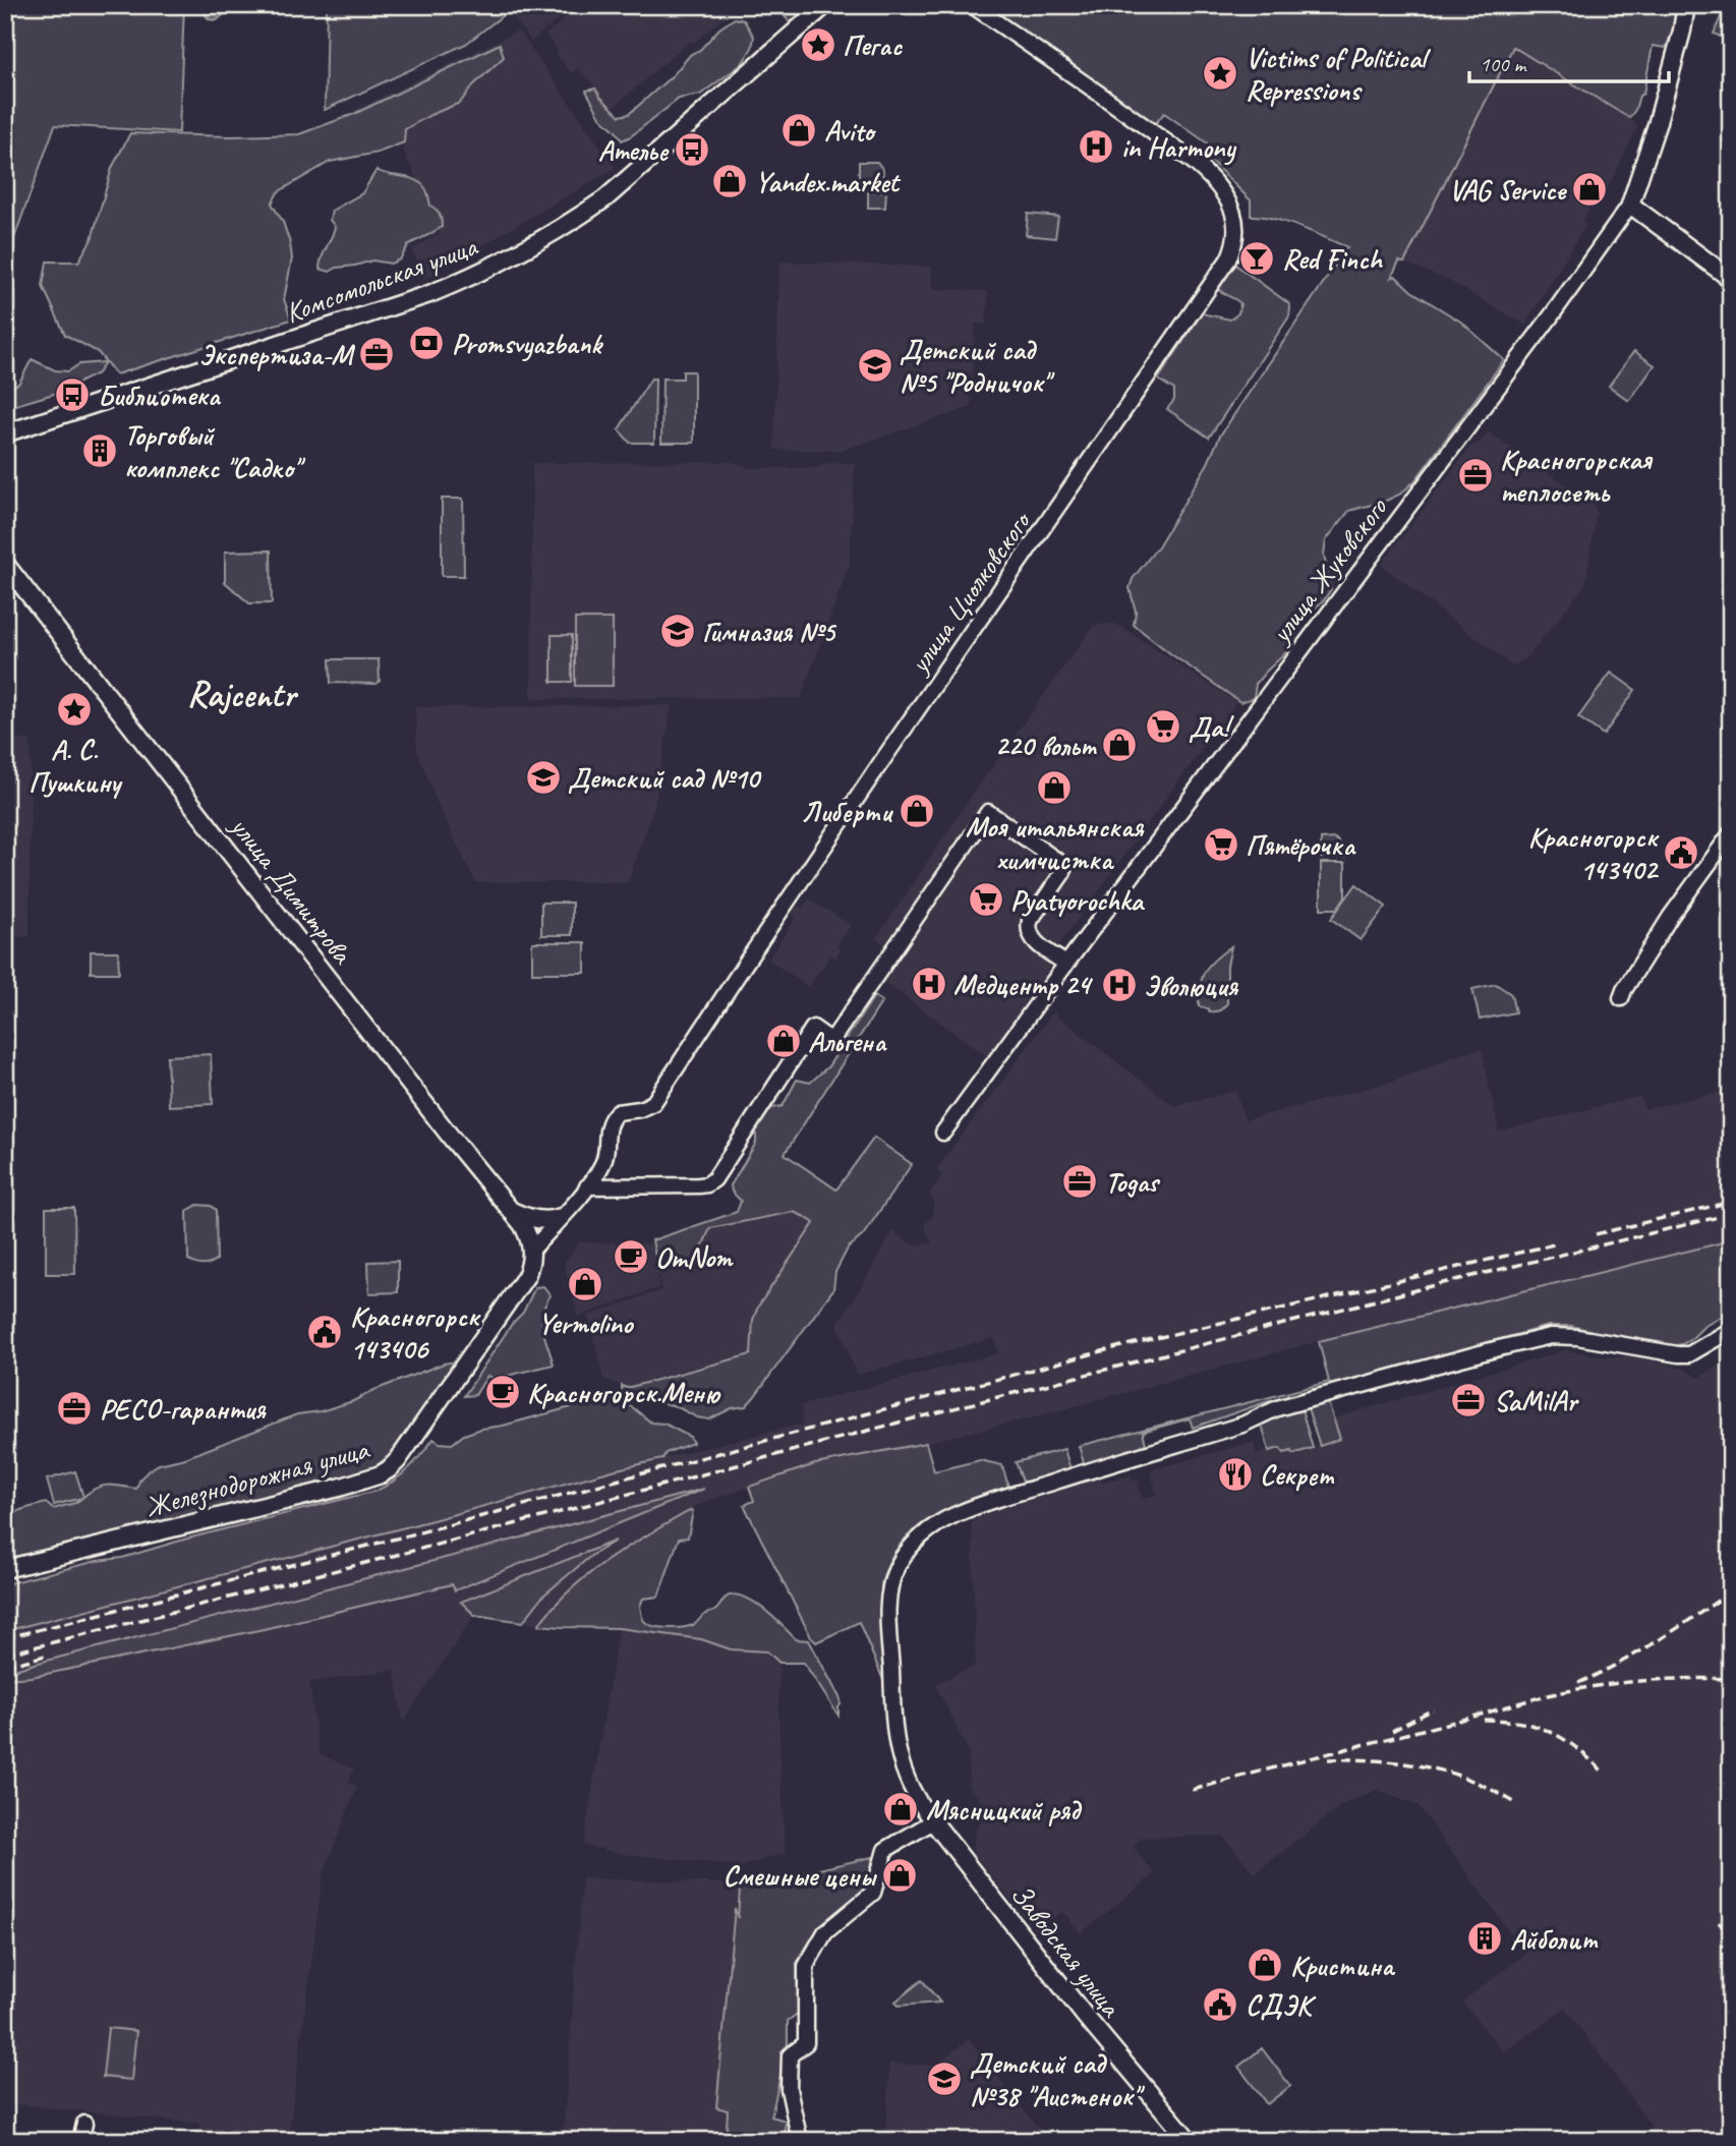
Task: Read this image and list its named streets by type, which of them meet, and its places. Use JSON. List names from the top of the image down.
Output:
{
  "streets": {
    "street": [
      "Комсомольская улица",
      "улица Жуковского",
      "улица Циолковского",
      "улица Димитрова",
      "Железнодорожная улица",
      "Заводская улица"
    ]
  },
  "crossings": [
    ["улица Циолковского", "улица Димитрова"],
    ["улица Циолковского", "Железнодорожная улица"],
    ["улица Димитрова", "Железнодорожная улица"]
  ],
  "districts": ["Rajcentr"],
  "places": {
    "place": ["Пегас", "Victims of Political Repressions", "А. С. Пушкину"],
    "shop": [
      "Avito",
      "Yandex.market",
      "VAG Service",
      "220 вольт",
      "Моя итальянская химчистка",
      "Либерти",
      "Альгена",
      "Yermolino",
      "Мясницкий ряд",
      "Смешные цены",
      "Кристина"
    ],
    "hospital": ["in Harmony", "Медцентр 24", "Эволюция"],
    "bus stop": ["Ателье", "Библиотека"],
    "bar": ["Red Finch"],
    "bank": ["Promsvyazbank"],
    "office": [
      "Экспертиза-М",
      "Красногорская теплосеть",
      "Togas",
      "SaMilAr",
      "РЕСО-гарантия"
    ],
    "school or university": [
      "Детский сад №5 \"Родничок\"",
      "Гимназия №5",
      "Детский сад №10",
      "Детский сад №38 \"Аистенок\""
    ],
    "building": ["Торговый комплекс \"Садко\"", "Айболит"],
    "supermarket": ["Да!", "Пятёрочка", "Pyatyorochka"],
    "public building": ["Красногорск 143402", "Красногорск 143406", "СДЭК"],
    "cafe": ["OmNom", "Красногорск.Меню"],
    "restaurant": ["Секрет"]
  },
  "scale_bar": "100 m"
}
